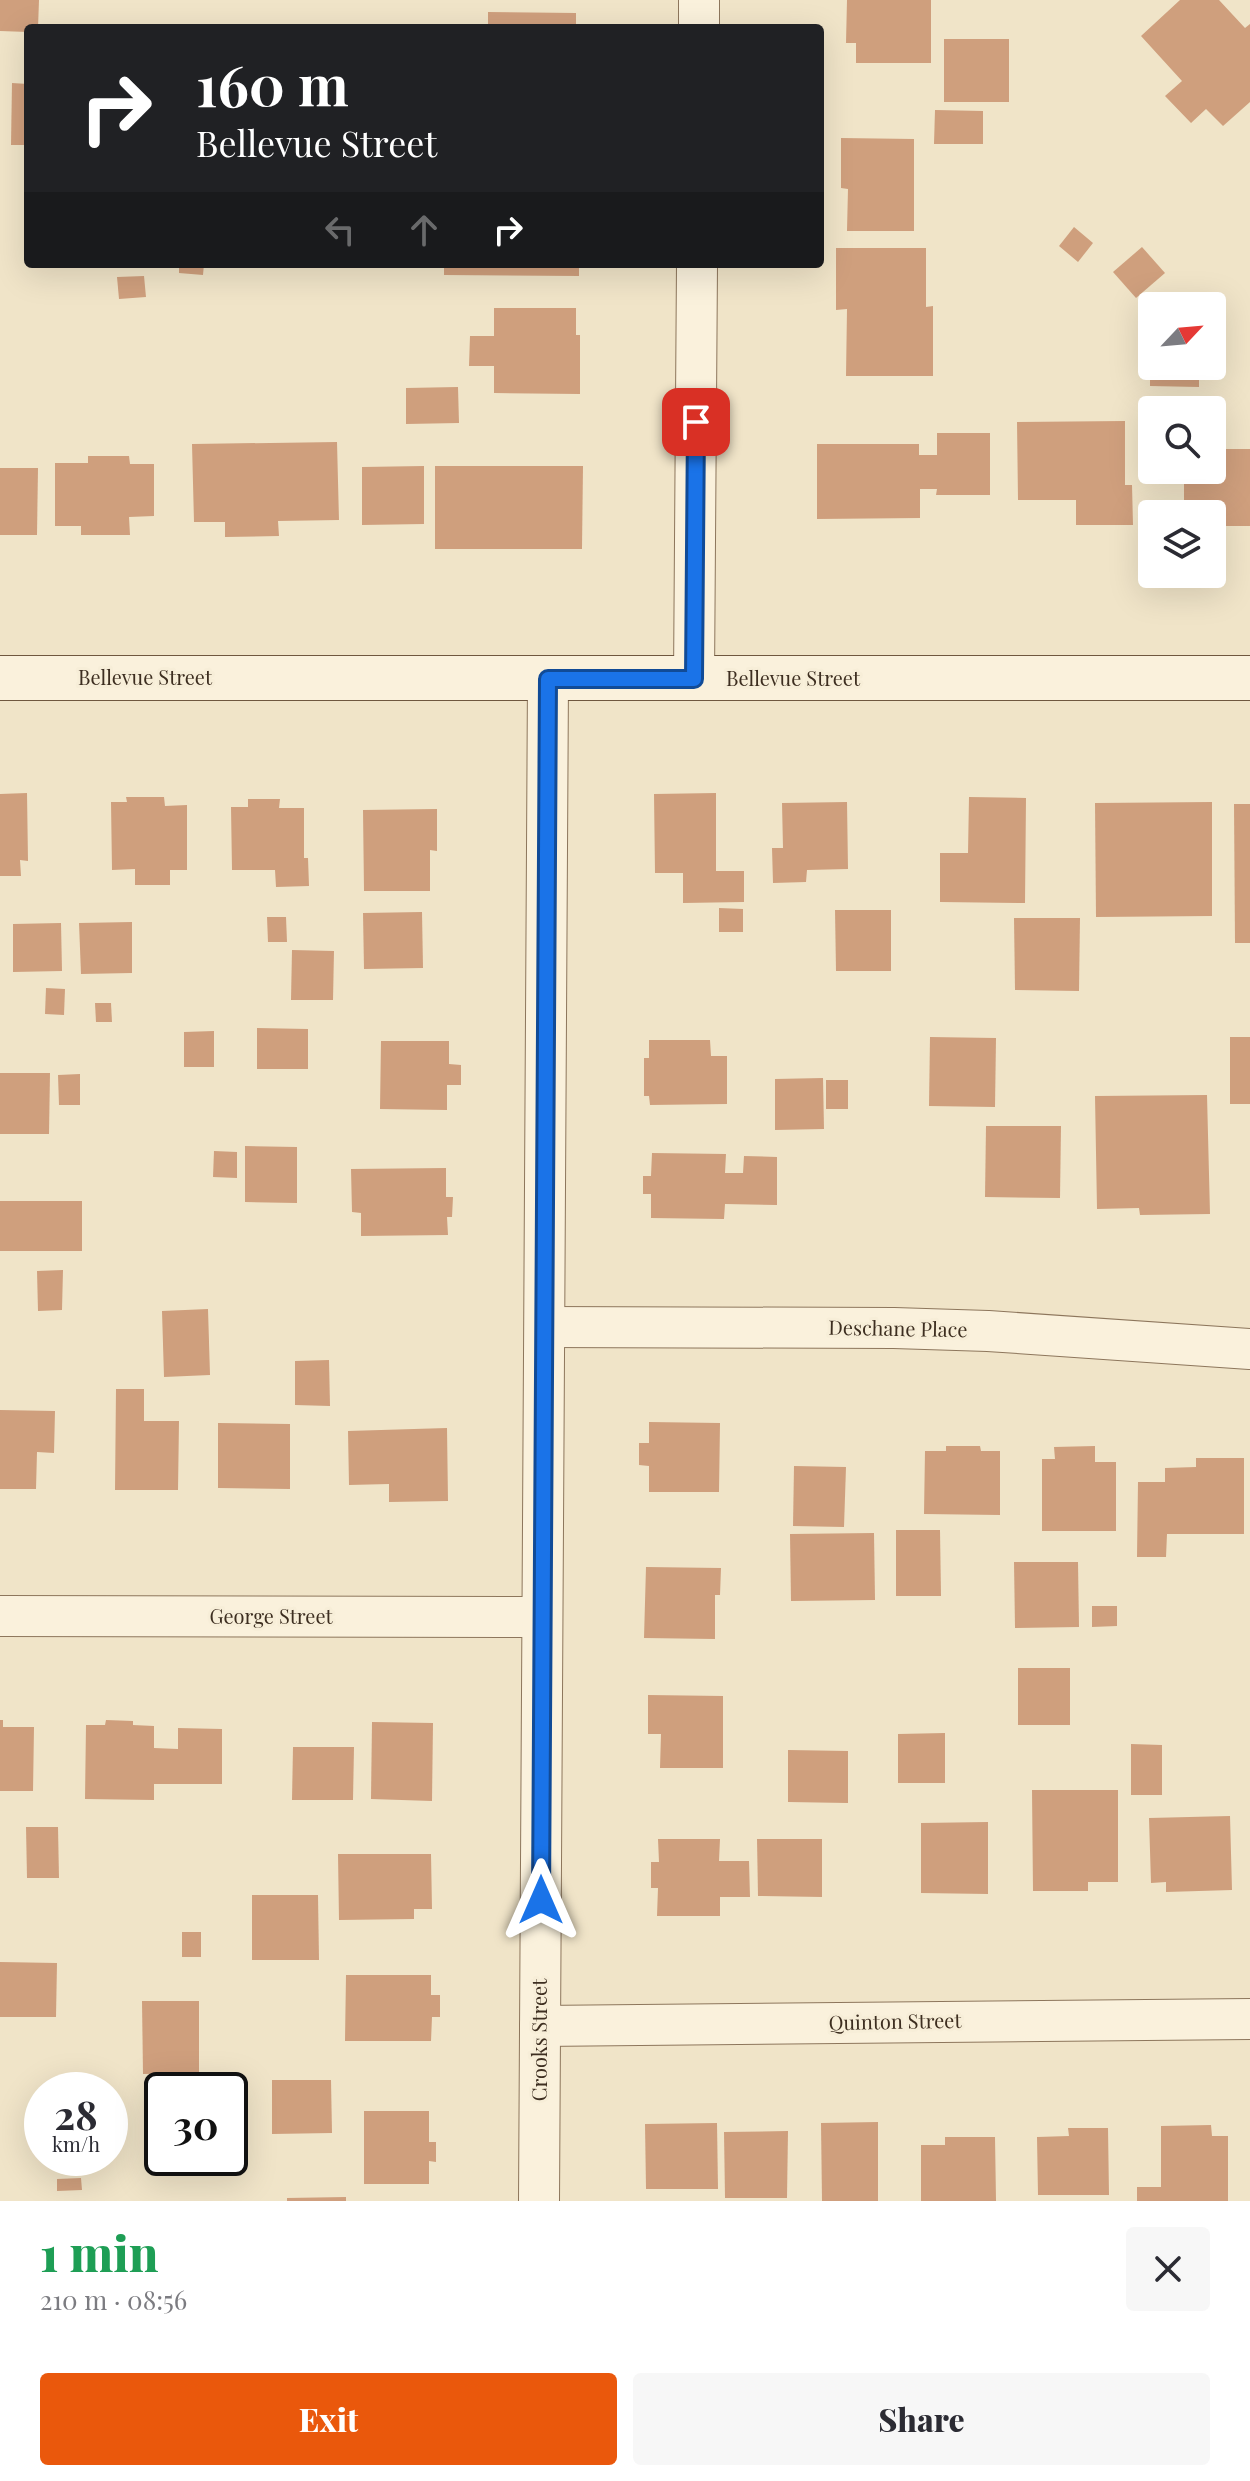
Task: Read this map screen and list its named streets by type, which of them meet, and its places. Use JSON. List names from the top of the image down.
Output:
{
  "streets": {
    "street": [
      "Bellevue Street",
      "Deschane Place",
      "George Street",
      "Quinton Street",
      "Crooks Street"
    ]
  },
  "crossings": [
    ["Bellevue Street", "Crooks Street"],
    ["Deschane Place", "Crooks Street"],
    ["George Street", "Crooks Street"],
    ["Quinton Street", "Crooks Street"]
  ],
  "north": "top right",
  "page": {
    "turn": ["160 m", "Bellevue Street"],
    "speed": "28 km/h",
    "limit": "30",
    "heading": ["1 min", "210 m · 08:56"],
    "buttons": ["Exit", "Share"]
  }
}
